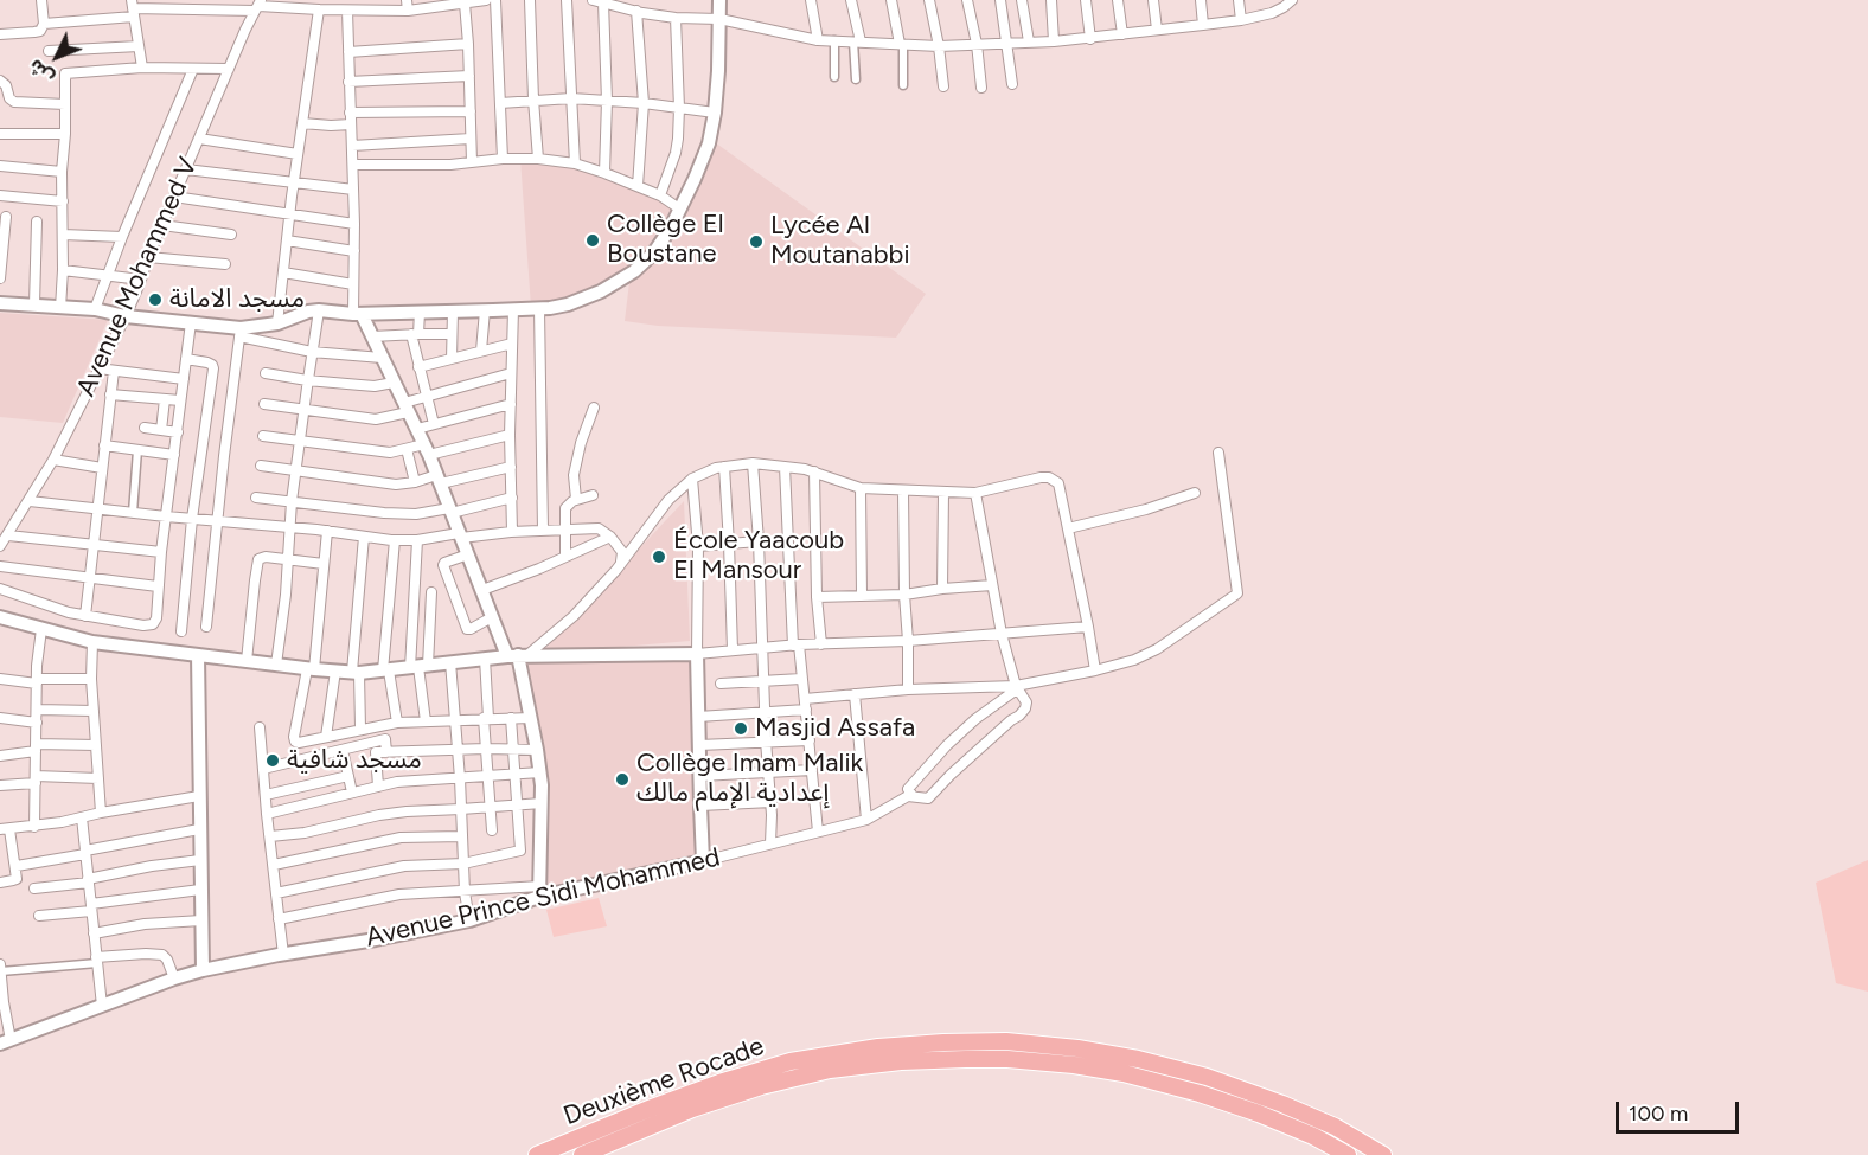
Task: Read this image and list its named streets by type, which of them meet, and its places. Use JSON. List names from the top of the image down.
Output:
{
  "streets": {
    "highway": ["Deuxième Rocade"],
    "street": ["Avenue Mohammed V", "Avenue Prince Sidi Mohammed"]
  },
  "places": [
    "Collège El Boustane",
    "Lycée Al Moutanabbi",
    "مسجد الامانة",
    "École Yaacoub El Mansour",
    "Masjid Assafa",
    "مسجد شافية",
    "Collège Imam Malik إعدادية الإمام مالك"
  ],
  "scale_bar": "100 m",
  "north": "bottom left"
}
